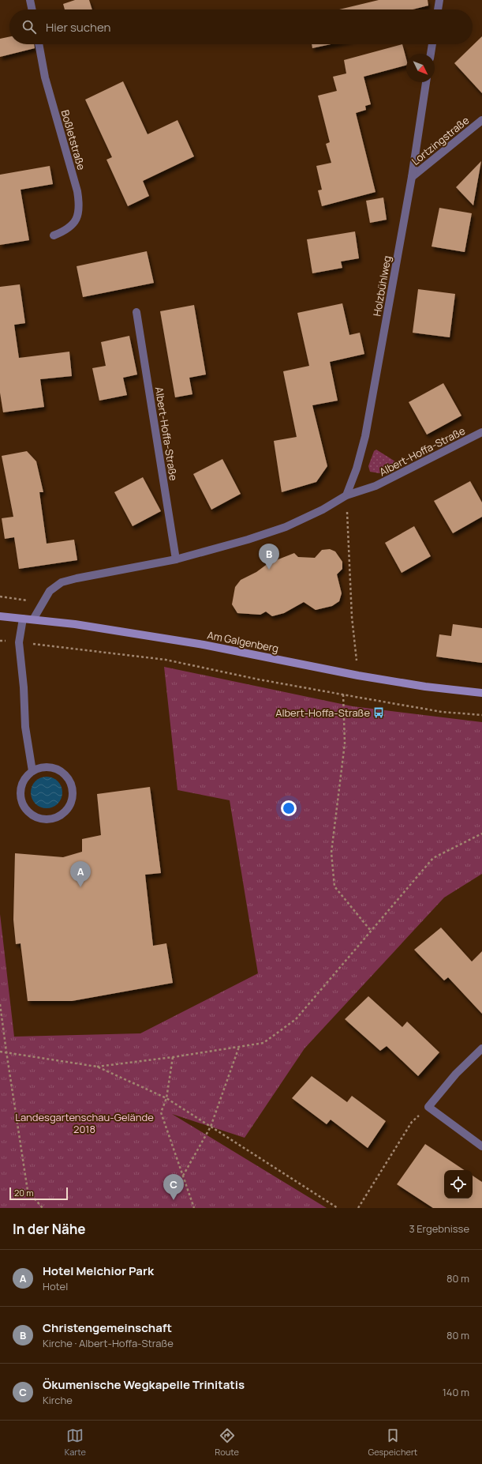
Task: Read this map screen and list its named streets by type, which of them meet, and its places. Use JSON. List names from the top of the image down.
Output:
{
  "streets": {
    "street": [
      "Boßletstraße",
      "Lortzingstraße",
      "Holzbühlweg",
      "Albert-Hoffa-Straße",
      "Am Galgenberg"
    ]
  },
  "crossings": [
    ["Lortzingstraße", "Holzbühlweg"],
    ["Holzbühlweg", "Albert-Hoffa-Straße"],
    ["Albert-Hoffa-Straße", "Am Galgenberg"]
  ],
  "parks": ["Landesgartenschau-Gelände 2018"],
  "places": {
    "bus stop": ["Albert-Hoffa-Straße"]
  },
  "scale_bar": "20 m",
  "north": "bottom right",
  "page": {
    "search": "Hier suchen",
    "pins": ["B", "A", "C"],
    "scale": "20 m",
    "heading": ["In der Nähe", "3 Ergebnisse"],
    "list": [
      {
        "mark": "A",
        "name": "Hotel Melchior Park",
        "note": "Hotel",
        "value": "80 m"
      },
      {
        "mark": "B",
        "name": "Christengemeinschaft",
        "note": "Kirche · Albert-Hoffa-Straße",
        "value": "80 m"
      },
      {
        "mark": "C",
        "name": "Ökumenische Wegkapelle Trinitatis",
        "note": "Kirche",
        "value": "140 m"
      }
    ],
    "nav": ["Karte", "Route", "Gespeichert"]
  }
}
